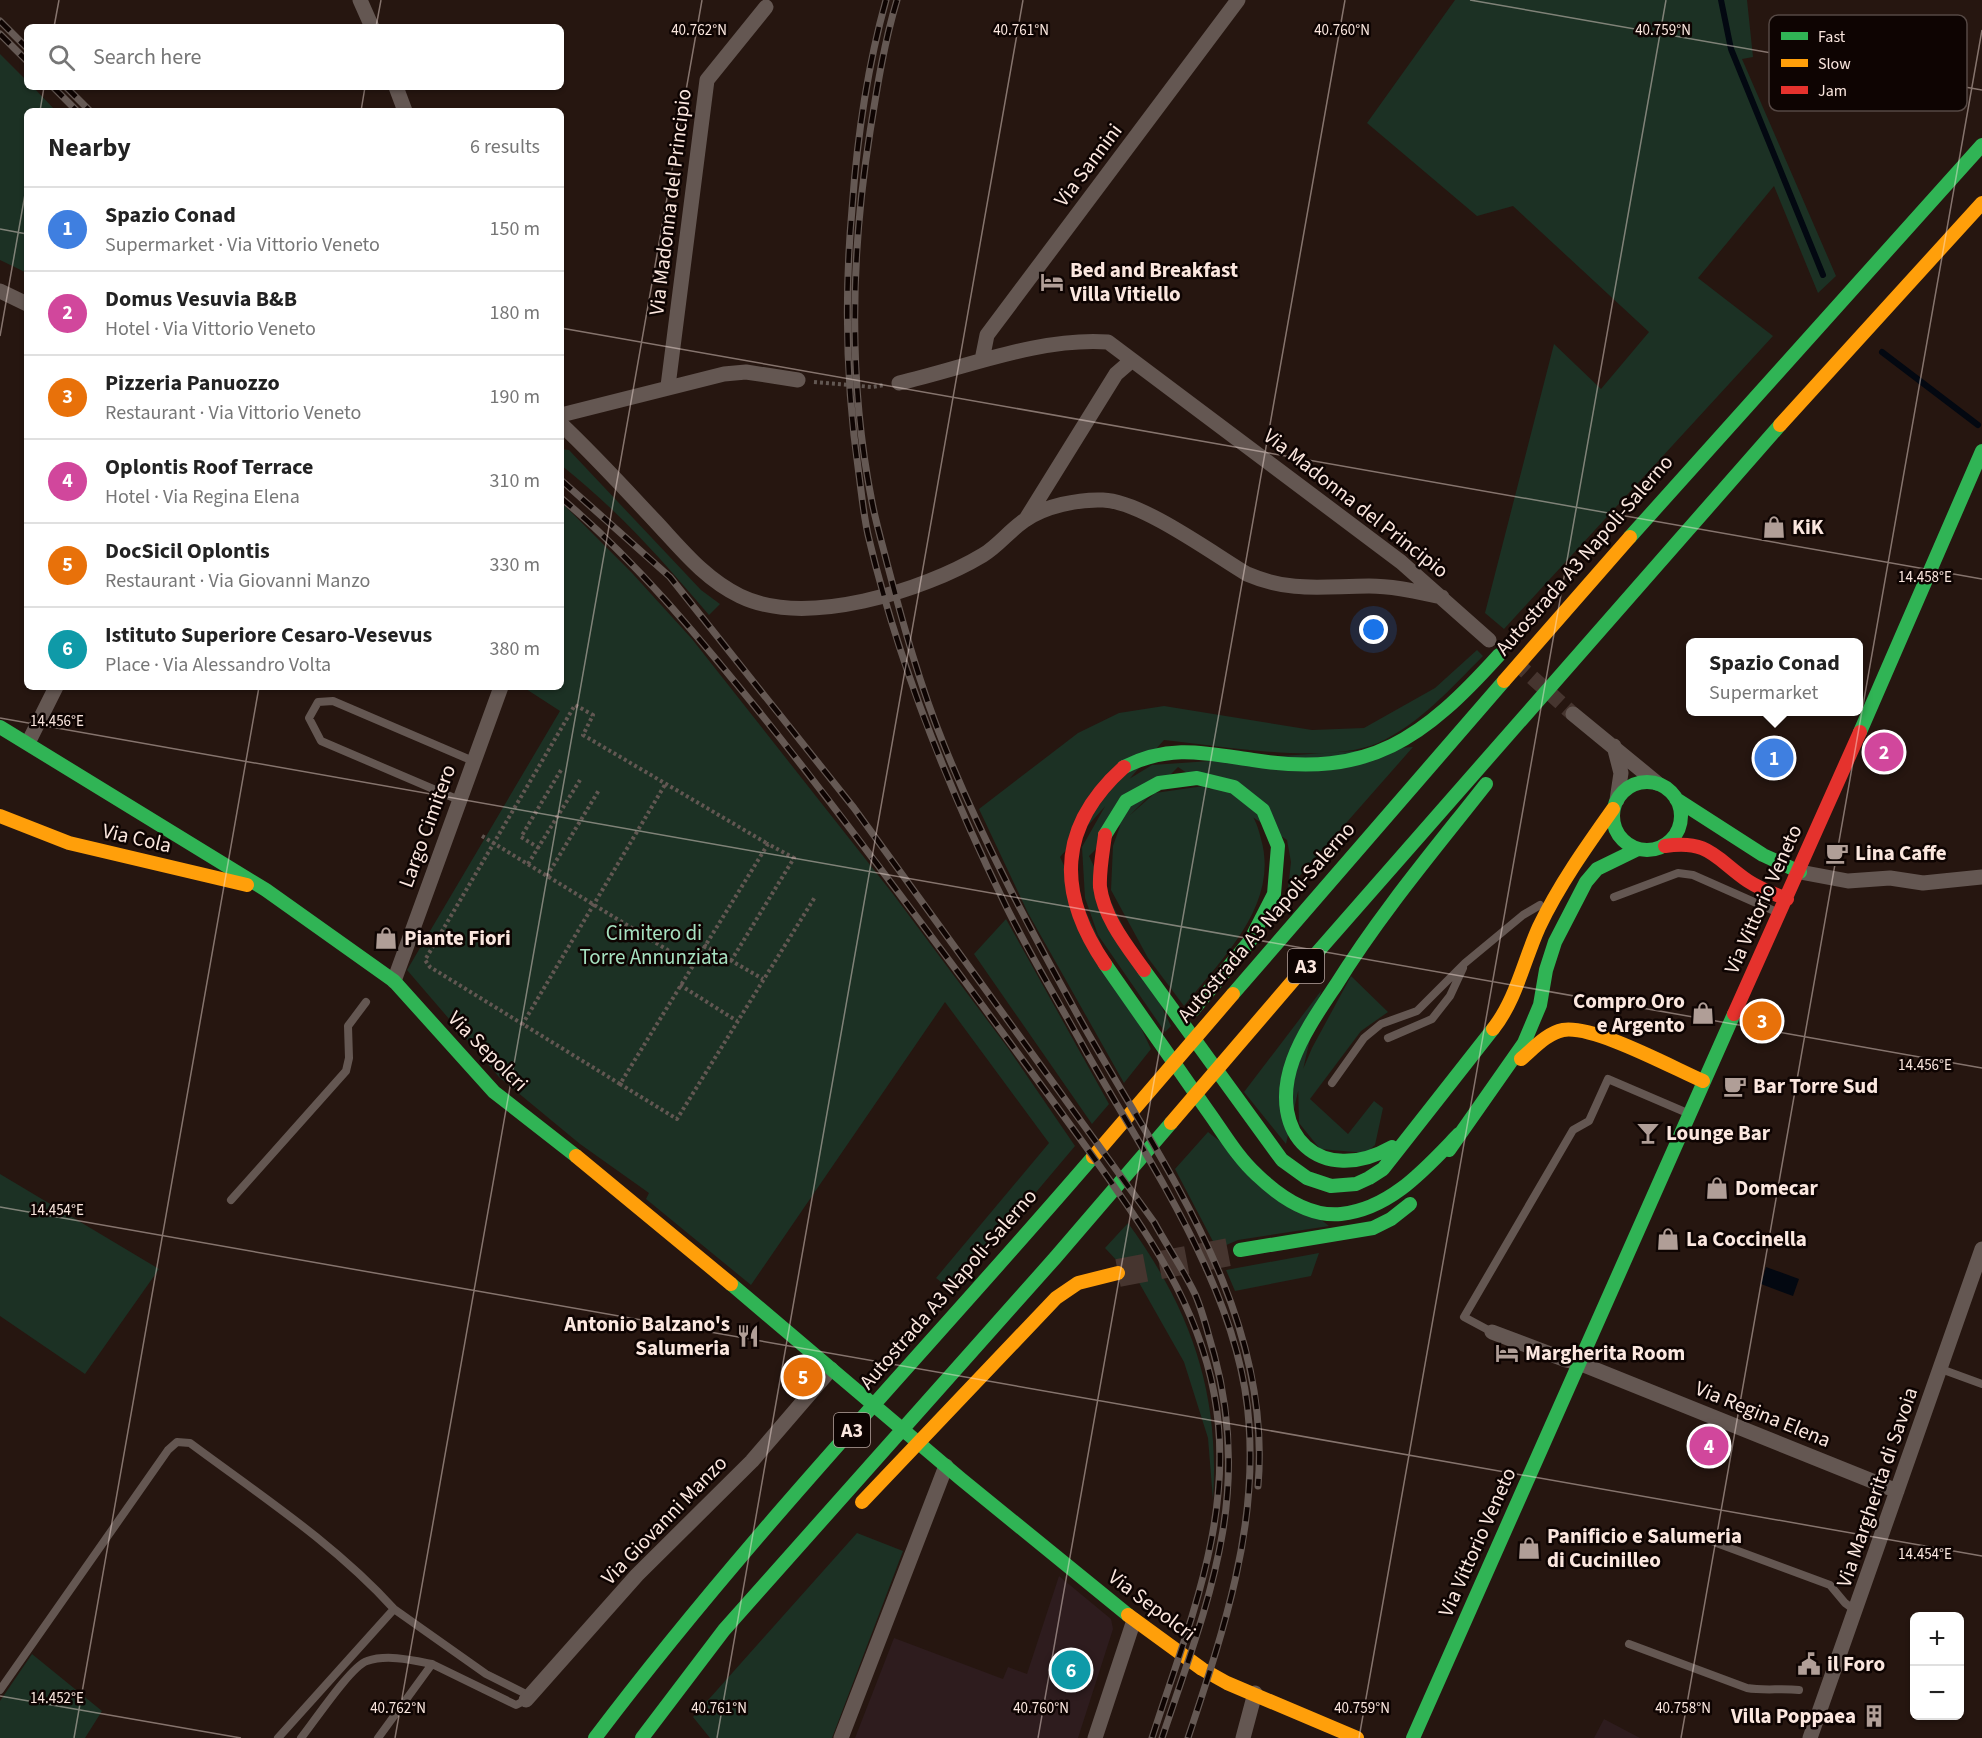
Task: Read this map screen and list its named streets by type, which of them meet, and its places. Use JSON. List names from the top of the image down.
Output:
{
  "streets": {
    "main road": [
      "Autostrada A3 Napoli-Salerno",
      "Via Cola",
      "Via Vittorio Veneto",
      "A3",
      "Via Sepolcri"
    ],
    "street": [
      "Via Sannini",
      "Via Madonna del Principio",
      "Largo Cimitero",
      "Via Regina Elena",
      "Via Margherita di Savoia",
      "Via Giovanni Manzo"
    ]
  },
  "crossings": [
    ["Via Sannini", "Via Madonna del Principio"],
    ["Largo Cimitero", "Via Sepolcri"],
    ["Via Cola", "Via Sepolcri"],
    ["Via Vittorio Veneto", "Via Regina Elena"],
    ["Via Sepolcri", "Via Giovanni Manzo"],
    ["Via Regina Elena", "Via Margherita di Savoia"]
  ],
  "parks": ["Cimitero di Torre Annunziata"],
  "places": {
    "hotel": ["Bed and Breakfast Villa Vitiello", "Margherita Room"],
    "shop": [
      "KiK",
      "Piante Fiori",
      "Compro Oro e Argento",
      "Domecar",
      "La Coccinella",
      "Panificio e Salumeria di Cucinilleo"
    ],
    "cafe": ["Lina Caffe", "Bar Torre Sud"],
    "bar": ["Lounge Bar"],
    "restaurant": ["Antonio Balzano's Salumeria"],
    "public building": ["il Foro"],
    "building": ["Villa Poppaea"]
  },
  "legend": ["Fast", "Slow", "Jam"],
  "page": {
    "search": "Search here",
    "heading": ["Nearby", "6 results"],
    "list": [
      {
        "mark": "1",
        "name": "Spazio Conad",
        "note": "Supermarket · Via Vittorio Veneto",
        "value": "150 m"
      },
      {
        "mark": "2",
        "name": "Domus Vesuvia B&B",
        "note": "Hotel · Via Vittorio Veneto",
        "value": "180 m"
      },
      {
        "mark": "3",
        "name": "Pizzeria Panuozzo",
        "note": "Restaurant · Via Vittorio Veneto",
        "value": "190 m"
      },
      {
        "mark": "4",
        "name": "Oplontis Roof Terrace",
        "note": "Hotel · Via Regina Elena",
        "value": "310 m"
      },
      {
        "mark": "5",
        "name": "DocSicil Oplontis",
        "note": "Restaurant · Via Giovanni Manzo",
        "value": "330 m"
      },
      {
        "mark": "6",
        "name": "Istituto Superiore Cesaro-Vesevus",
        "note": "Place · Via Alessandro Volta",
        "value": "380 m"
      }
    ],
    "popup": ["Spazio Conad", "Supermarket"],
    "pins": [
      "2",
      "1",
      "3",
      "5",
      "4",
      "6"
    ],
    "map_buttons": ["+", "−"]
  },
  "coordinates": [
    "40.762°N",
    "40.761°N",
    "40.760°N",
    "40.759°N",
    "14.458°E",
    "14.456°E",
    "14.454°E",
    "14.452°E",
    "40.758°N"
  ]
}
